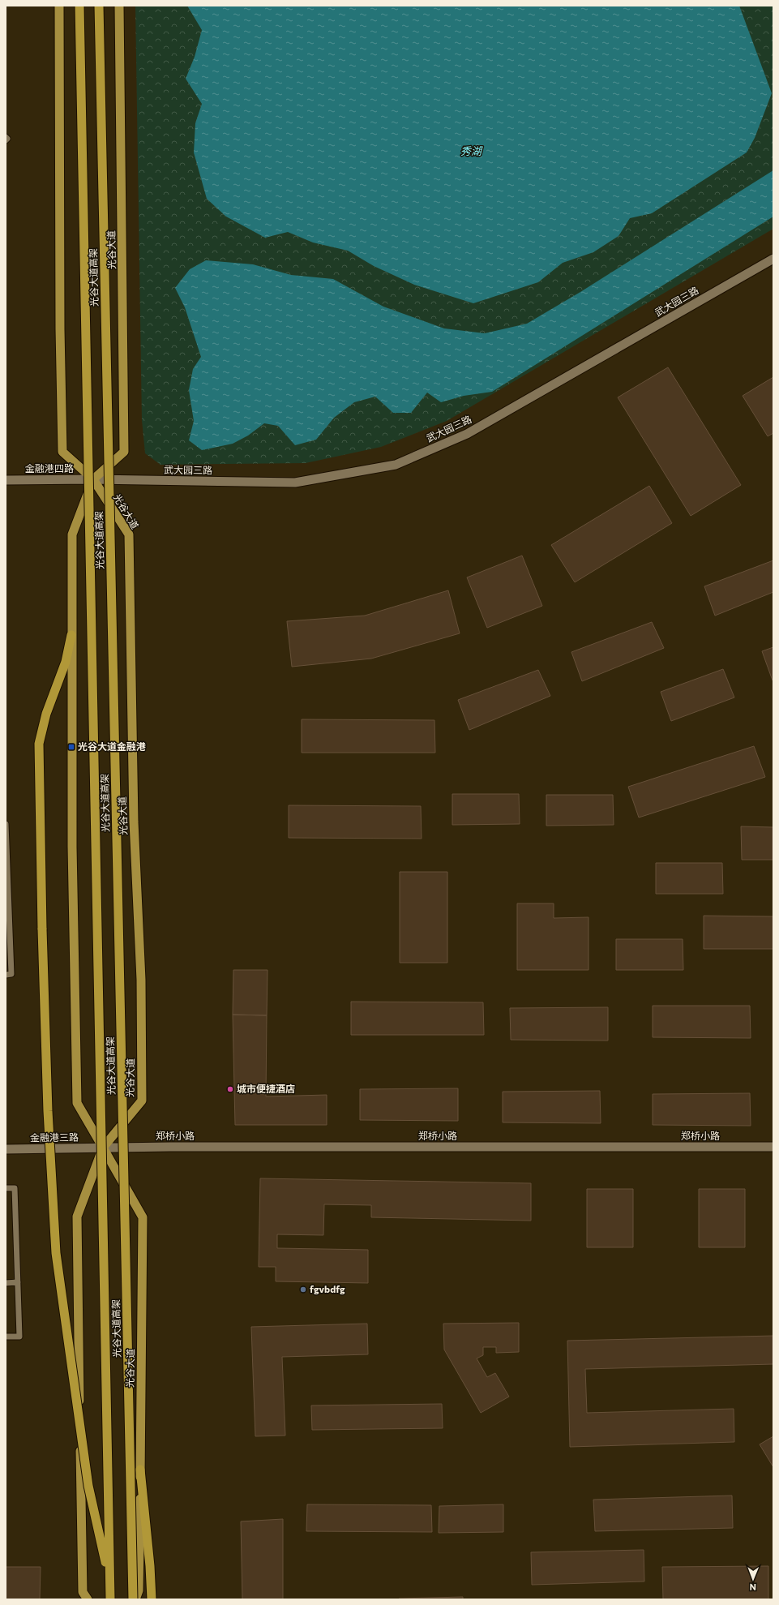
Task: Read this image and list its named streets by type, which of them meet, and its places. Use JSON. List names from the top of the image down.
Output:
{
  "streets": {
    "highway": ["光谷大道高架"],
    "main road": ["光谷大道"],
    "street": [
      "武大园三路",
      "金融港四路",
      "郑桥小路",
      "金融港三路"
    ]
  },
  "crossings": [
    ["光谷大道", "光谷大道高架"],
    ["光谷大道", "武大园三路"],
    ["光谷大道", "金融港四路"],
    ["光谷大道", "郑桥小路"],
    ["光谷大道", "金融港三路"],
    ["武大园三路", "金融港四路"],
    ["郑桥小路", "金融港三路"]
  ],
  "water": ["秀湖"],
  "places": {
    "transit": ["光谷大道金融港"],
    "other": ["城市便捷酒店", "fgvbdfg"]
  },
  "north": "bottom"
}
